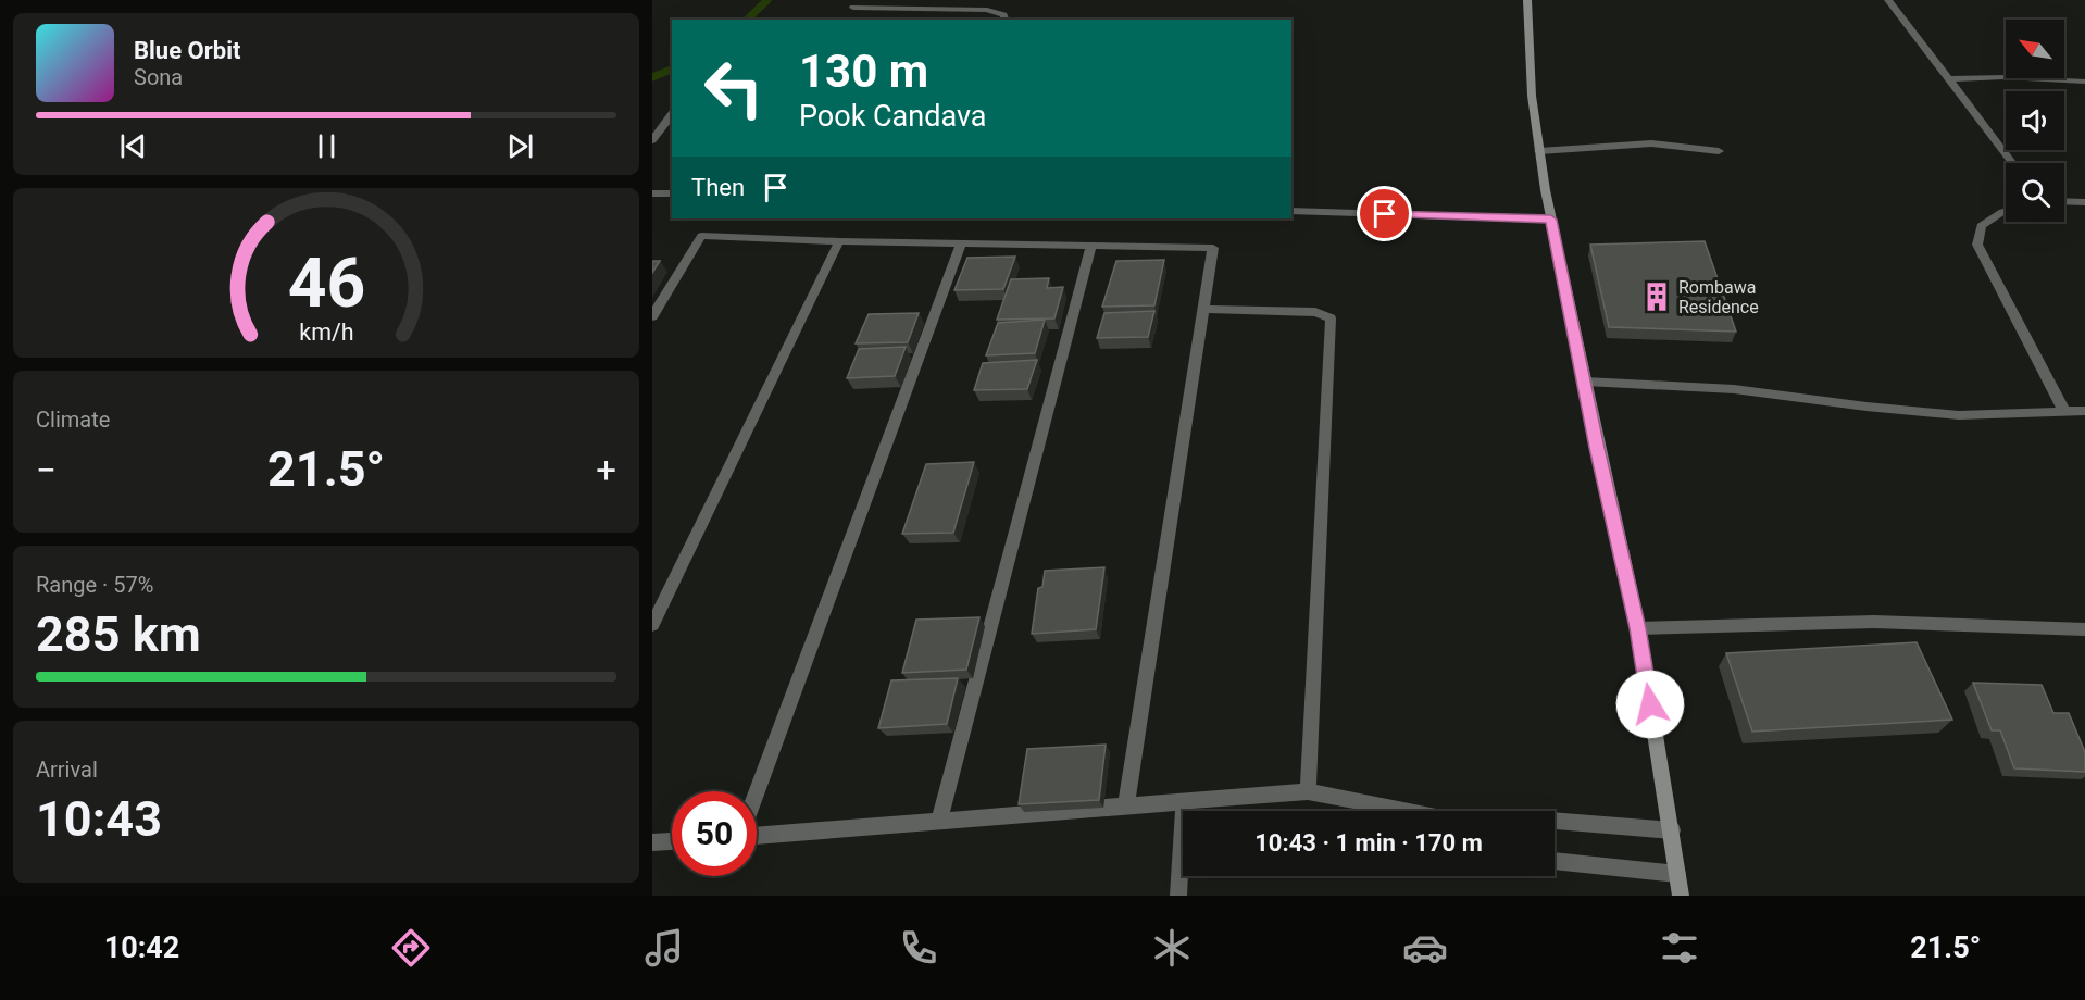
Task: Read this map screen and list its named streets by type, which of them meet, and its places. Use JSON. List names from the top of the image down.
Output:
{
  "places": {
    "building": ["Rombawa Residence"]
  },
  "north": "top left",
  "page": {
    "turn": ["130 m", "Pook Candava"],
    "song": ["Blue Orbit", "Sona"],
    "then": "Then",
    "tile": [
      "Climate",
      ["Range · 57%", "285 km"],
      ["Arrival", "10:43"]
    ],
    "heat": ["−", "21.5°", "+"],
    "limit": "50",
    "trip": "10:43 · 1 min · 170 m",
    "tabs": ["10:42", "21.5°"],
    "gauge": ["46", "km/h"]
  }
}
